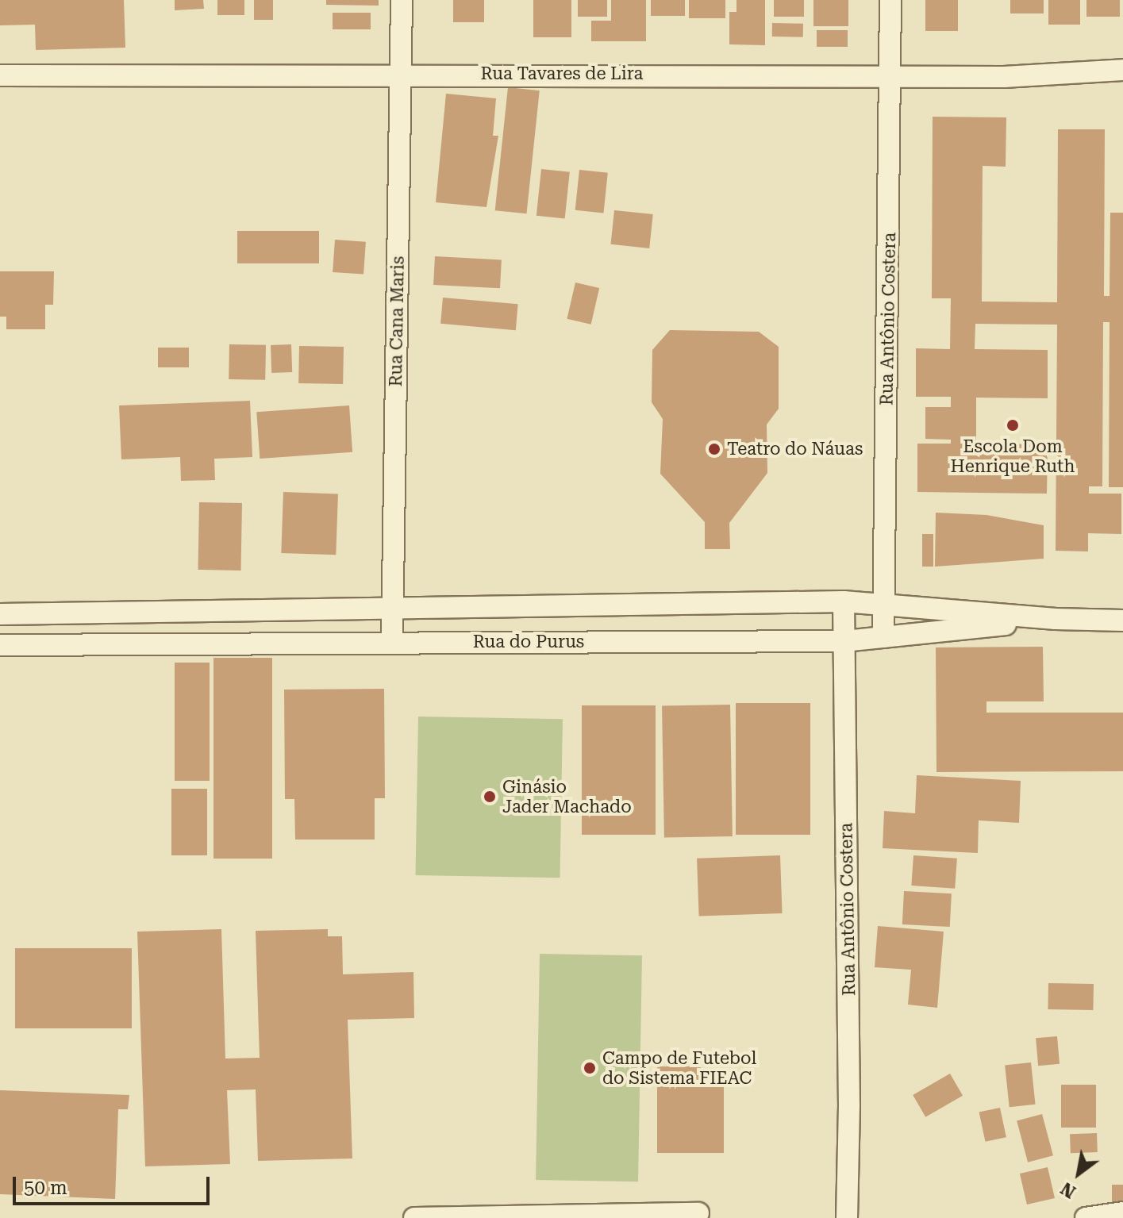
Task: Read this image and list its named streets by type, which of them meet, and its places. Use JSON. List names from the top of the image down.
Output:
{
  "streets": {
    "street": [
      "Rua Tavares de Lira",
      "Rua Antônio Costera",
      "Rua Cana Maris",
      "Rua do Purus"
    ]
  },
  "crossings": [
    ["Rua Tavares de Lira", "Rua Antônio Costera"],
    ["Rua Tavares de Lira", "Rua Cana Maris"],
    ["Rua Antônio Costera", "Rua do Purus"],
    ["Rua Cana Maris", "Rua do Purus"]
  ],
  "places": [
    "Escola Dom Henrique Ruth",
    "Teatro do Náuas",
    "Ginásio Jader Machado",
    "Campo de Futebol do Sistema FIEAC"
  ],
  "scale_bar": "50 m",
  "north": "bottom left"
}
